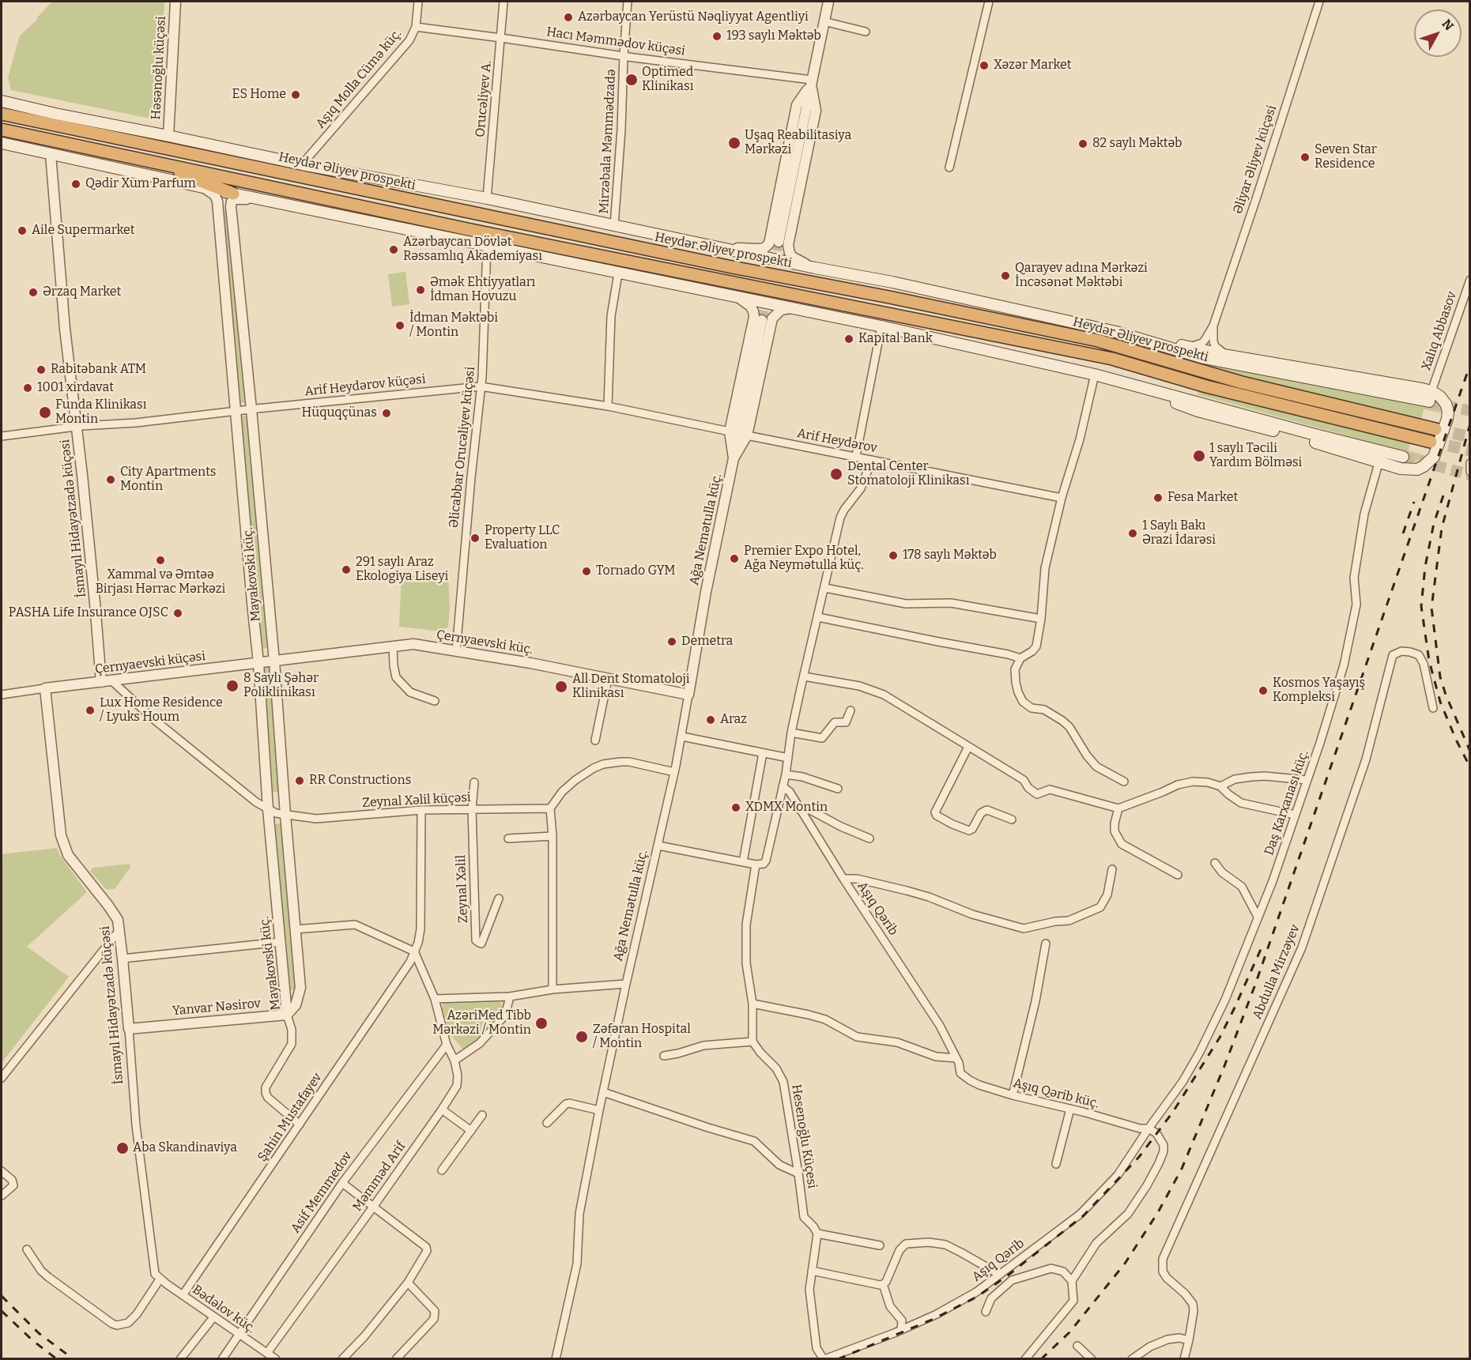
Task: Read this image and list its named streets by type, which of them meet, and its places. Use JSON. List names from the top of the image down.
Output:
{
  "streets": {
    "highway": ["Heydər Əliyev prospekti"],
    "street": [
      "Hacı Məmmədov küçəsi",
      "Həsənoğlu küçəsi",
      "Aşıq Molla Cümə küç.",
      "Orucəliyev A.",
      "Mirzəbala Məmmədzadə",
      "Əliyar Əliyev küçəsi",
      "Xalıq Abbasov",
      "Arif Heydərov küçəsi",
      "Arif Heydərov",
      "Əlicabbar Orucəliyev küçəsi",
      "İsmayıl Hidayətzadə küçəsi",
      "Ağa Nemətulla küç.",
      "Mayakovski küç.",
      "Çernyaevski küç.",
      "Çernyaevski küçəsi",
      "Zeynal Xəlil küçəsi",
      "Daş Karxanası küç.",
      "Zeynal Xəlil",
      "Aşıq Qərib",
      "Abdulla Mirzəyev",
      "Yanvar Nəsirov",
      "Aşıq Qərib küç.",
      "Şahin Mustafayev",
      "Hesenoğlu Küçesi",
      "Məmməd Arif",
      "Asif Memmedov",
      "Bədəlov küç."
    ]
  },
  "crossings": [
    ["Hacı Məmmədov küçəsi", "Aşıq Molla Cümə küç."],
    ["Hacı Məmmədov küçəsi", "Orucəliyev A."],
    ["Hacı Məmmədov küçəsi", "Mirzəbala Məmmədzadə"],
    ["Arif Heydərov küçəsi", "Əlicabbar Orucəliyev küçəsi"],
    ["Arif Heydərov küçəsi", "İsmayıl Hidayətzadə küçəsi"],
    ["Arif Heydərov küçəsi", "Ağa Nemətulla küç."],
    ["Arif Heydərov küçəsi", "Mayakovski küç."],
    ["Arif Heydərov", "Ağa Nemətulla küç."],
    ["Əlicabbar Orucəliyev küçəsi", "Çernyaevski küç."],
    ["İsmayıl Hidayətzadə küçəsi", "Çernyaevski küçəsi"],
    ["İsmayıl Hidayətzadə küçəsi", "Yanvar Nəsirov"],
    ["İsmayıl Hidayətzadə küçəsi", "Bədəlov küç."],
    ["Ağa Nemətulla küç.", "Çernyaevski küç."],
    ["Mayakovski küç.", "Çernyaevski küç."],
    ["Mayakovski küç.", "Çernyaevski küçəsi"],
    ["Mayakovski küç.", "Zeynal Xəlil küçəsi"],
    ["Mayakovski küç.", "Yanvar Nəsirov"],
    ["Çernyaevski küç.", "Çernyaevski küçəsi"],
    ["Çernyaevski küçəsi", "Zeynal Xəlil küçəsi"],
    ["Zeynal Xəlil küçəsi", "Zeynal Xəlil"],
    ["Zeynal Xəlil küçəsi", "Şahin Mustafayev"],
    ["Daş Karxanası küç.", "Aşıq Qərib"],
    ["Daş Karxanası küç.", "Aşıq Qərib küç."],
    ["Aşıq Qərib", "Aşıq Qərib küç."],
    ["Şahin Mustafayev", "Bədəlov küç."],
    ["Məmməd Arif", "Asif Memmedov"],
    ["Məmməd Arif", "Bədəlov küç."],
    ["Asif Memmedov", "Bədəlov küç."]
  ],
  "places": [
    "Azərbaycan Yerüstü Nəqliyyat Agentliyi",
    "193 saylı Məktəb",
    "Xəzər Market",
    "Optimed Klinikası",
    "ES Home",
    "Uşaq Reabilitasiya Mərkəzi",
    "82 saylı Məktəb",
    "Seven Star Residence",
    "Qədir Xum Parfum",
    "Aile Supermarket",
    "Azərbaycan Dövlət Rəssamlıq Akademiyası",
    "Qarayev adına Mərkəzi İncəsənət Məktəbi",
    "Əmək Ehtiyyatları İdman Hovuzu",
    "Ərzaq Market",
    "İdman Məktəbi / Montin",
    "Kapital Bank",
    "Rabitəbank ATM",
    "1001 xirdavat",
    "Funda Klinikası Montin",
    "Hüquqçünas",
    "1 saylı Təcili Yardım Bölməsi",
    "Dental Center Stomatoloji Klinikası",
    "City Apartments Montin",
    "Fesa Market",
    "1 Saylı Bakı Ərazi İdarəsi",
    "Property LLC Evaluation",
    "178 saylı Məktəb",
    "Premier Expo Hotel, Ağa Neymətulla küç.",
    "Xammal və Əmtəə Birjası Hərrac Mərkəzi",
    "291 saylı Araz Ekologiya Liseyi",
    "Tornado GYM",
    "PASHA Life Insurance OJSC",
    "Demetra",
    "8 Saylı Şəhər Poliklinikası",
    "All Dent Stomatoloji Klinikası",
    "Kosmos Yaşayış Kompleksi",
    "Lux Home Residence / Lyuks Houm",
    "Araz",
    "RR Constructions",
    "XDMX Montin",
    "AzəriMed Tibb Mərkəzi / Montin",
    "Zəfəran Hospital / Montin",
    "Aba Skandinaviya"
  ],
  "north": "top right"
}
